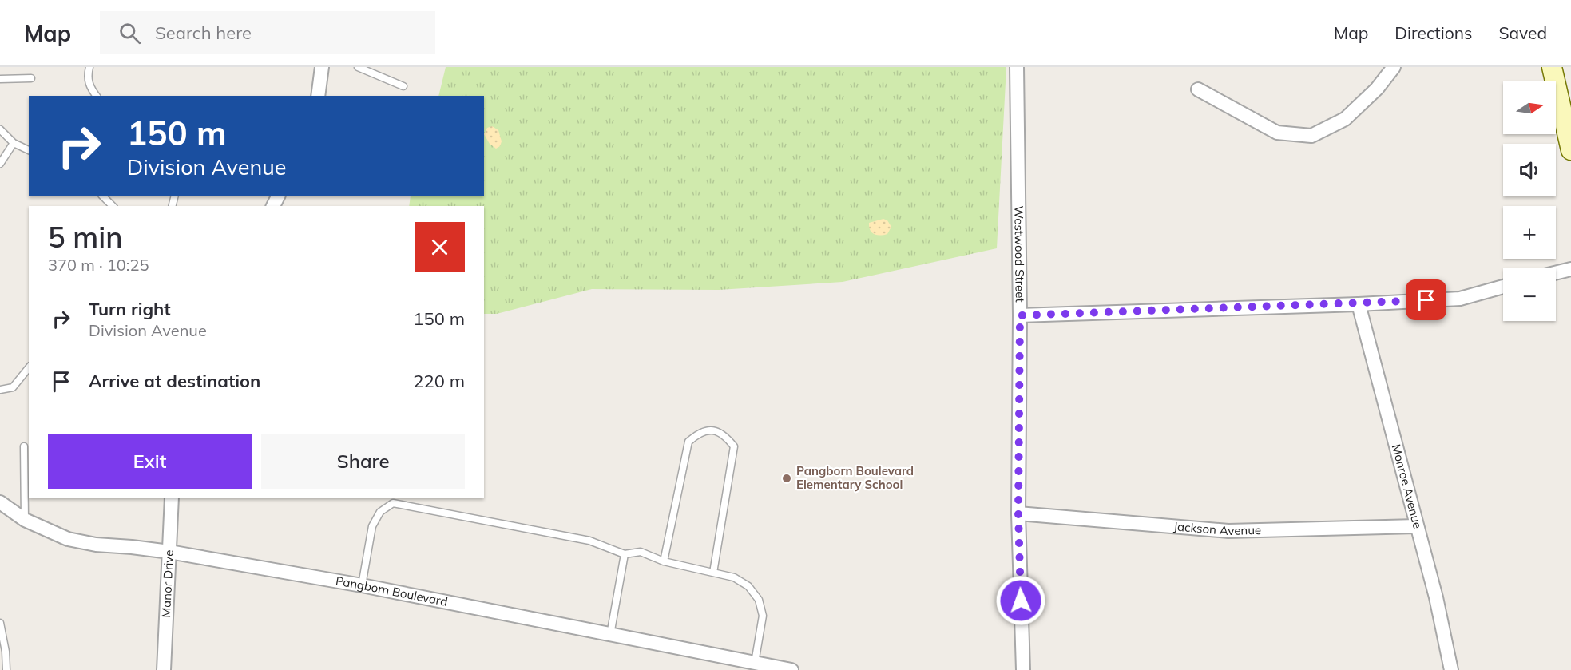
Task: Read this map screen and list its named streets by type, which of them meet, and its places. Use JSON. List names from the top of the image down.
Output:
{
  "streets": {
    "street": [
      "Westwood Street",
      "Monroe Avenue",
      "Jackson Avenue",
      "Manor Drive",
      "Pangborn Boulevard"
    ]
  },
  "crossings": [
    ["Westwood Street", "Jackson Avenue"],
    ["Monroe Avenue", "Jackson Avenue"],
    ["Manor Drive", "Pangborn Boulevard"]
  ],
  "places": ["Pangborn Boulevard Elementary School"],
  "north": "right",
  "page": {
    "header": "Map",
    "search": "Search here",
    "nav": ["Map", "Directions", "Saved"],
    "map_buttons": ["+", "−"],
    "turn": ["150 m", "Division Avenue"],
    "heading": ["5 min", "370 m · 10:25"],
    "list": [
      {
        "name": "Turn right",
        "note": "Division Avenue",
        "value": "150 m"
      },
      {
        "name": "Arrive at destination",
        "value": "220 m"
      }
    ],
    "buttons": ["Exit", "Share"]
  }
}
